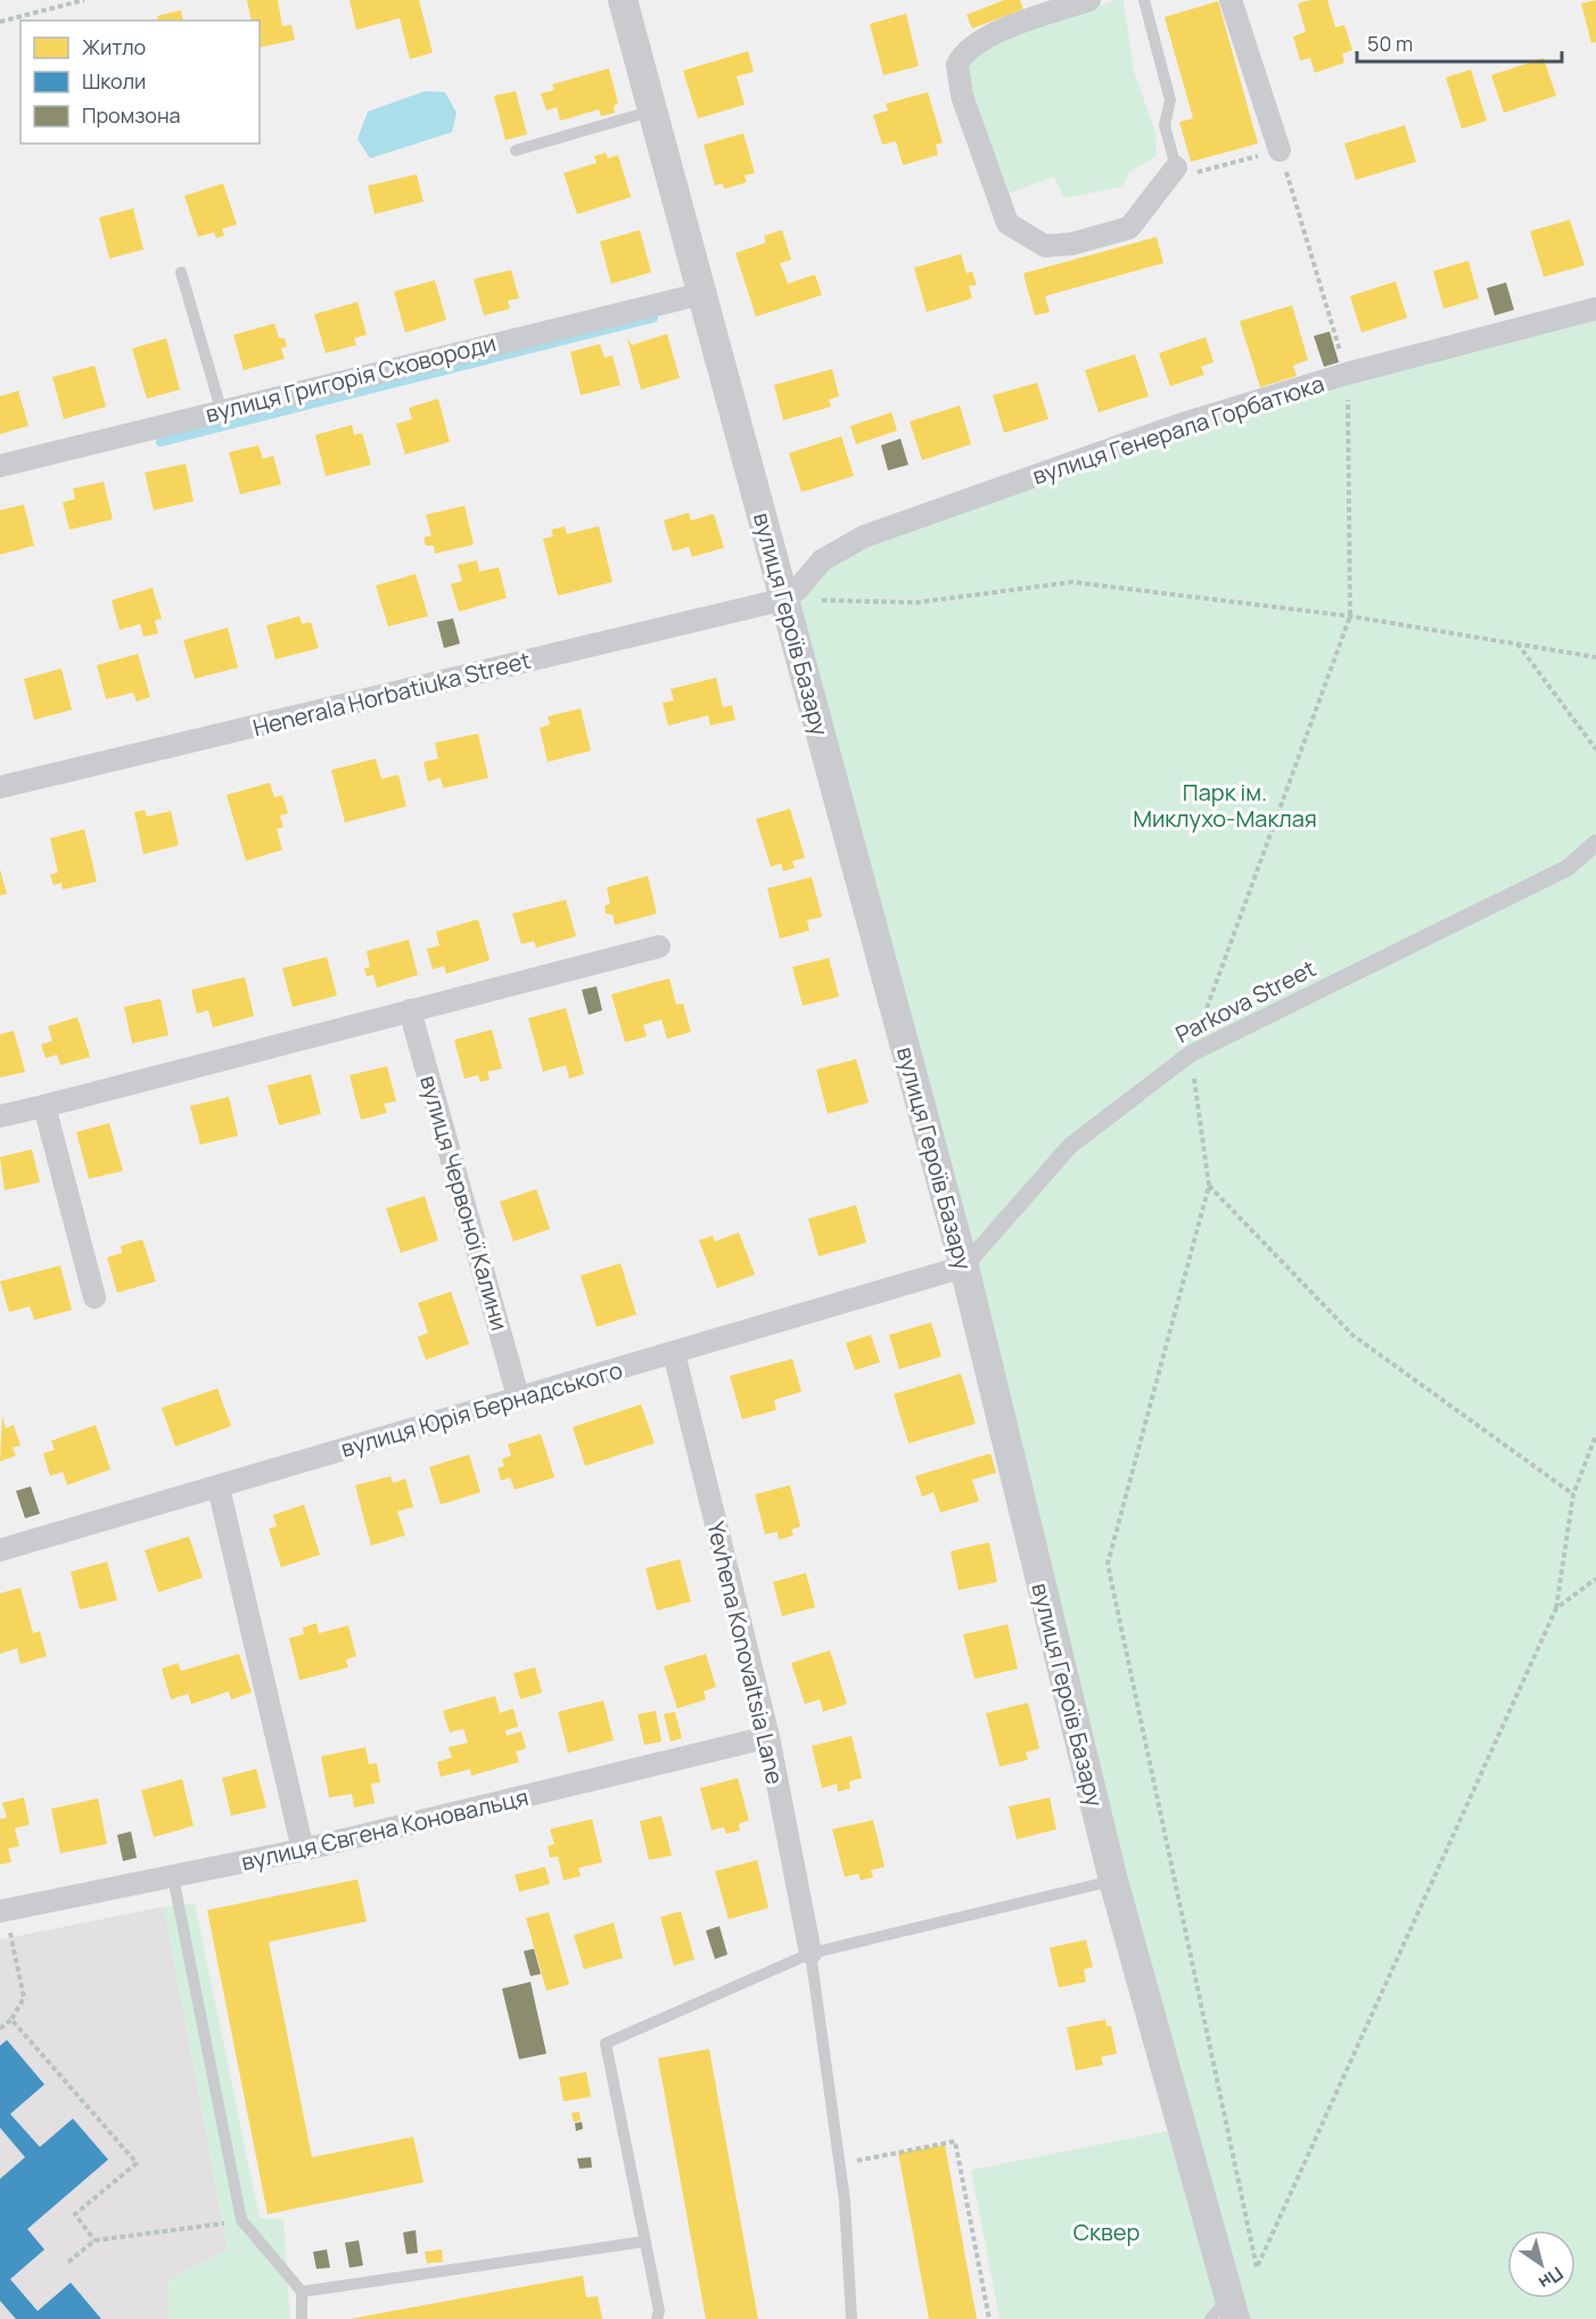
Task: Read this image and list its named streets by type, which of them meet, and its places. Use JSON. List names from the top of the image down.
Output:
{
  "streets": {
    "street": [
      "вулиця Григорія Сковороди",
      "вулиця Генерала Горбатюка",
      "вулиця Героїв Базару",
      "Henerala Horbatiuka Street",
      "Parkova Street",
      "вулиця Червоної Калини",
      "вулиця Юрія Бернадського",
      "Yevhena Konovaltsia Lane",
      "вулиця Євгена Коновальця"
    ]
  },
  "crossings": [
    ["вулиця Григорія Сковороди", "вулиця Героїв Базару"],
    ["вулиця Генерала Горбатюка", "вулиця Героїв Базару"],
    ["вулиця Генерала Горбатюка", "Henerala Horbatiuka Street"],
    ["вулиця Героїв Базару", "Henerala Horbatiuka Street"],
    ["вулиця Героїв Базару", "Parkova Street"],
    ["вулиця Героїв Базару", "вулиця Юрія Бернадського"],
    ["Parkova Street", "вулиця Юрія Бернадського"],
    ["вулиця Червоної Калини", "вулиця Юрія Бернадського"],
    ["вулиця Юрія Бернадського", "Yevhena Konovaltsia Lane"],
    ["Yevhena Konovaltsia Lane", "вулиця Євгена Коновальця"]
  ],
  "parks": ["Парк ім. Миклухо-Маклая", "Сквер"],
  "legend": ["Житло", "Школи", "Промзона"],
  "scale_bar": "50 m",
  "north": "bottom right"
}
